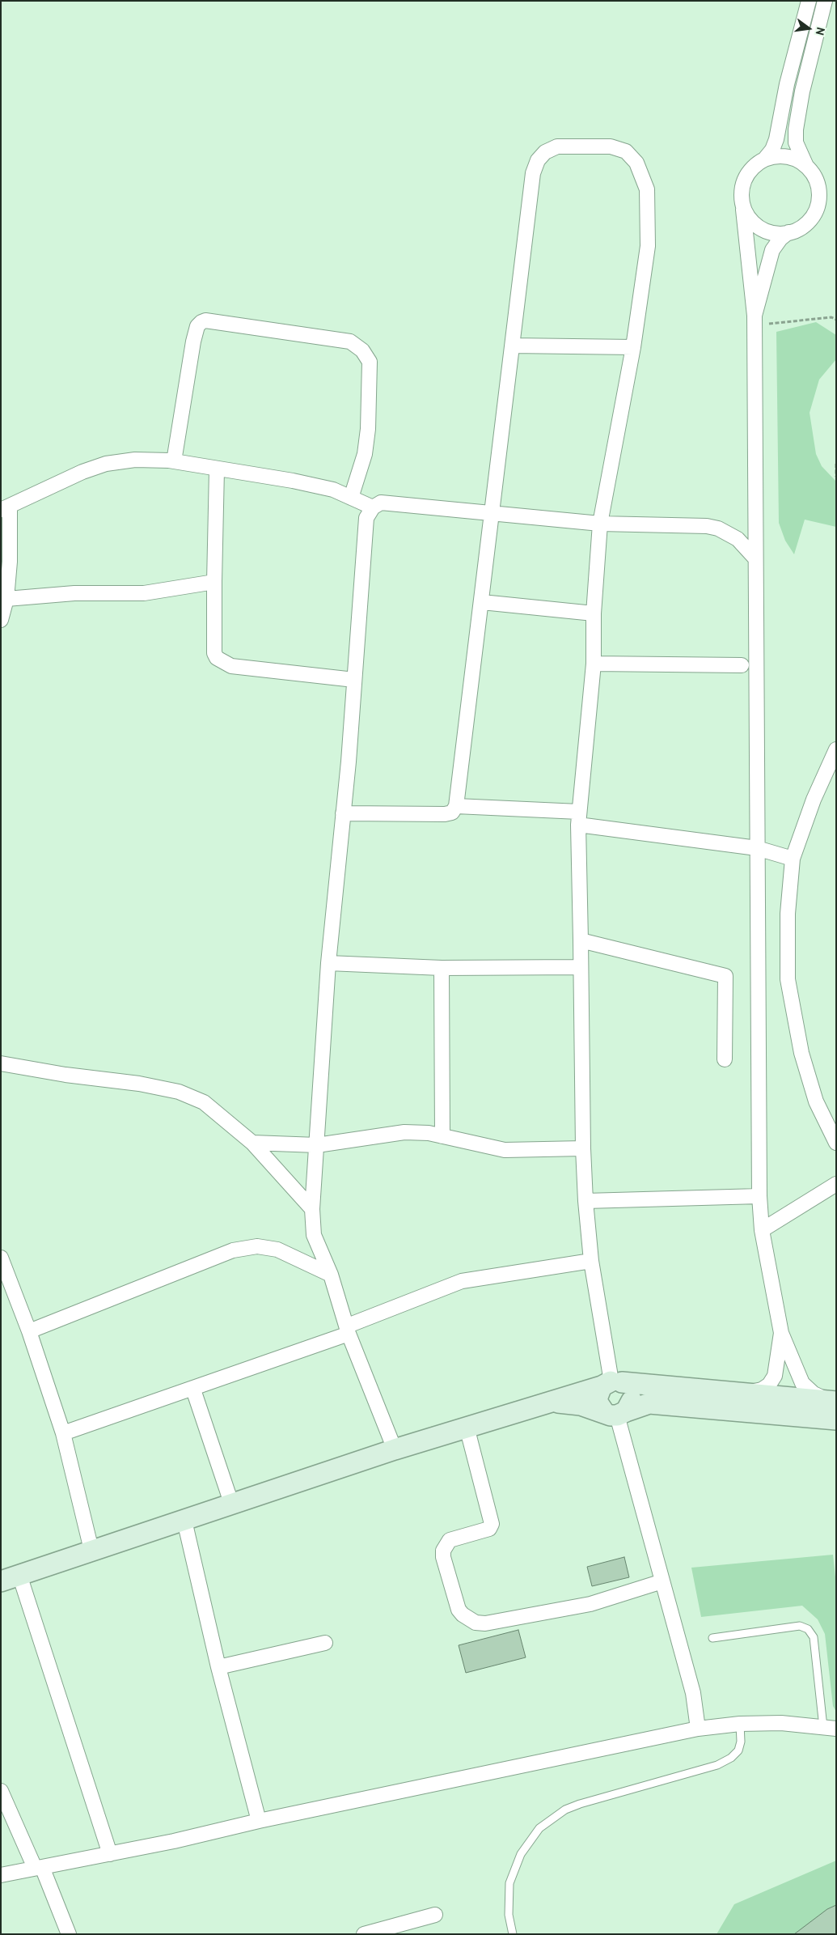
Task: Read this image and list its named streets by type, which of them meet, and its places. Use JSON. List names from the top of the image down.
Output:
{
  "north": "right"
}
